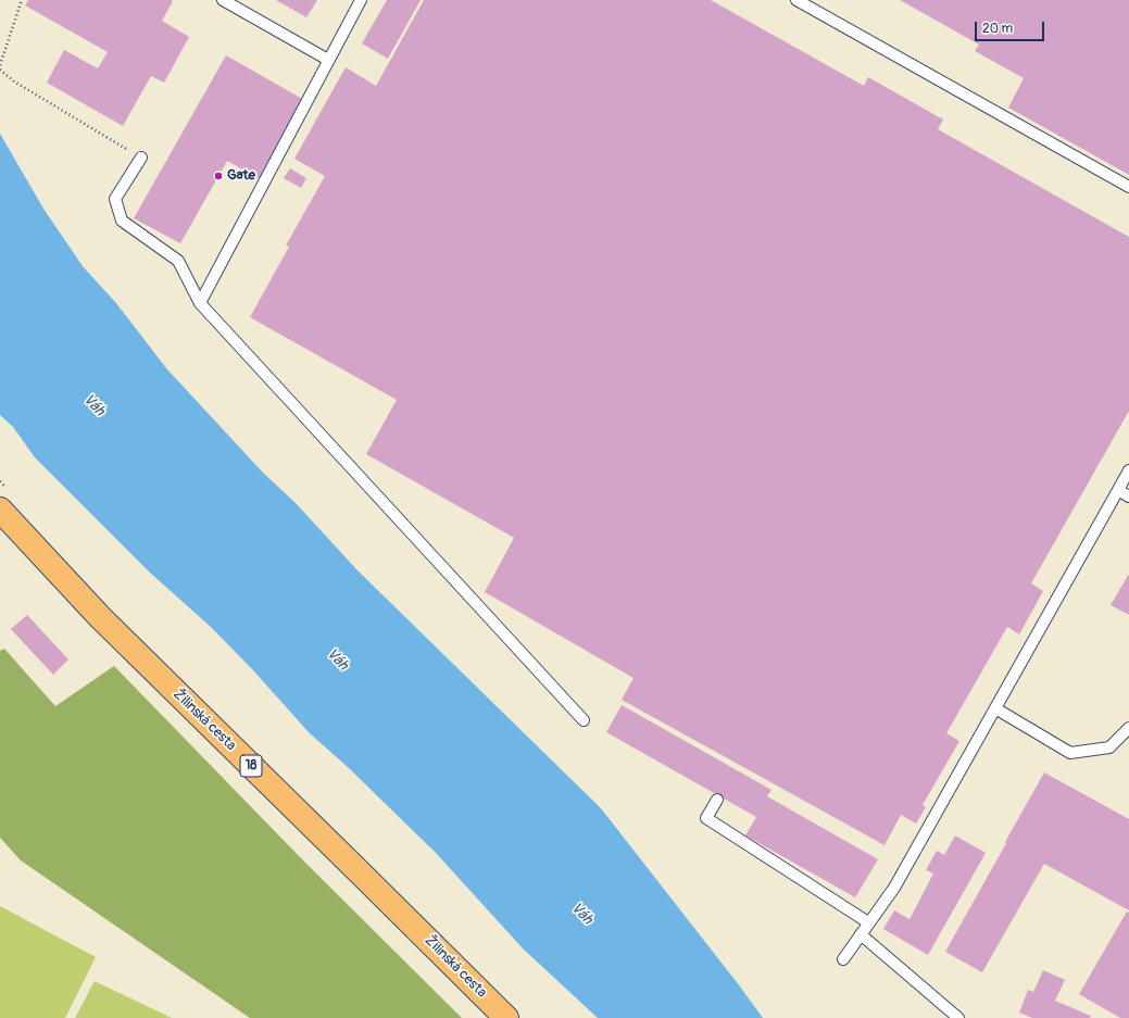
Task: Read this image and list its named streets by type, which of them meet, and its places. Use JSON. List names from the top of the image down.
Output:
{
  "streets": {
    "main road": ["Žilinská cesta", "18"]
  },
  "water": ["Váh"],
  "places": ["Gate"],
  "scale_bar": "20 m"
}
